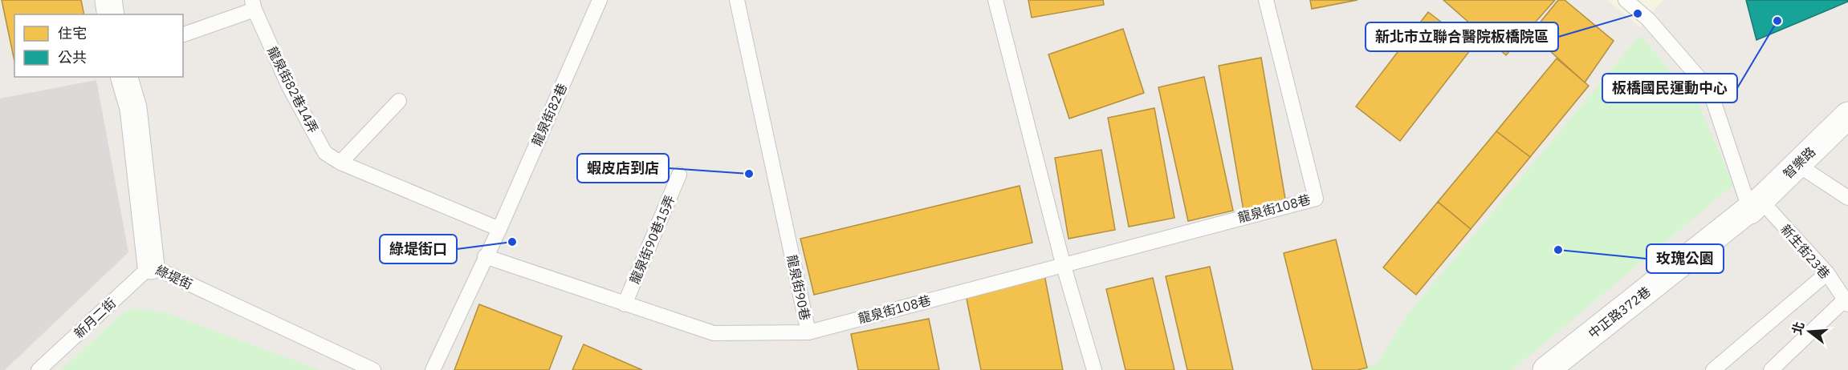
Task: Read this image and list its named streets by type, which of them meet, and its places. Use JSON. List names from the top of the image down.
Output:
{
  "streets": {
    "street": ["智樂路", "綠堤街", "中正路372巷"],
    "lane": [
      "龍泉街82巷14弄",
      "龍泉街82巷",
      "龍泉街108巷",
      "龍泉街90巷15弄",
      "新生街23巷",
      "龍泉街90巷",
      "新月二街"
    ]
  },
  "crossings": [
    ["龍泉街82巷14弄", "龍泉街82巷"],
    ["智樂路", "新生街23巷"],
    ["智樂路", "中正路372巷"],
    ["龍泉街108巷", "龍泉街90巷"],
    ["龍泉街90巷15弄", "龍泉街90巷"],
    ["新生街23巷", "中正路372巷"],
    ["綠堤街", "新月二街"]
  ],
  "places": [
    "新北市立聯合醫院板橋院區",
    "板橋國民運動中心",
    "蝦皮店到店",
    "綠堤街口",
    "玫瑰公園"
  ],
  "legend": ["住宅", "公共"],
  "north": "left"
}
